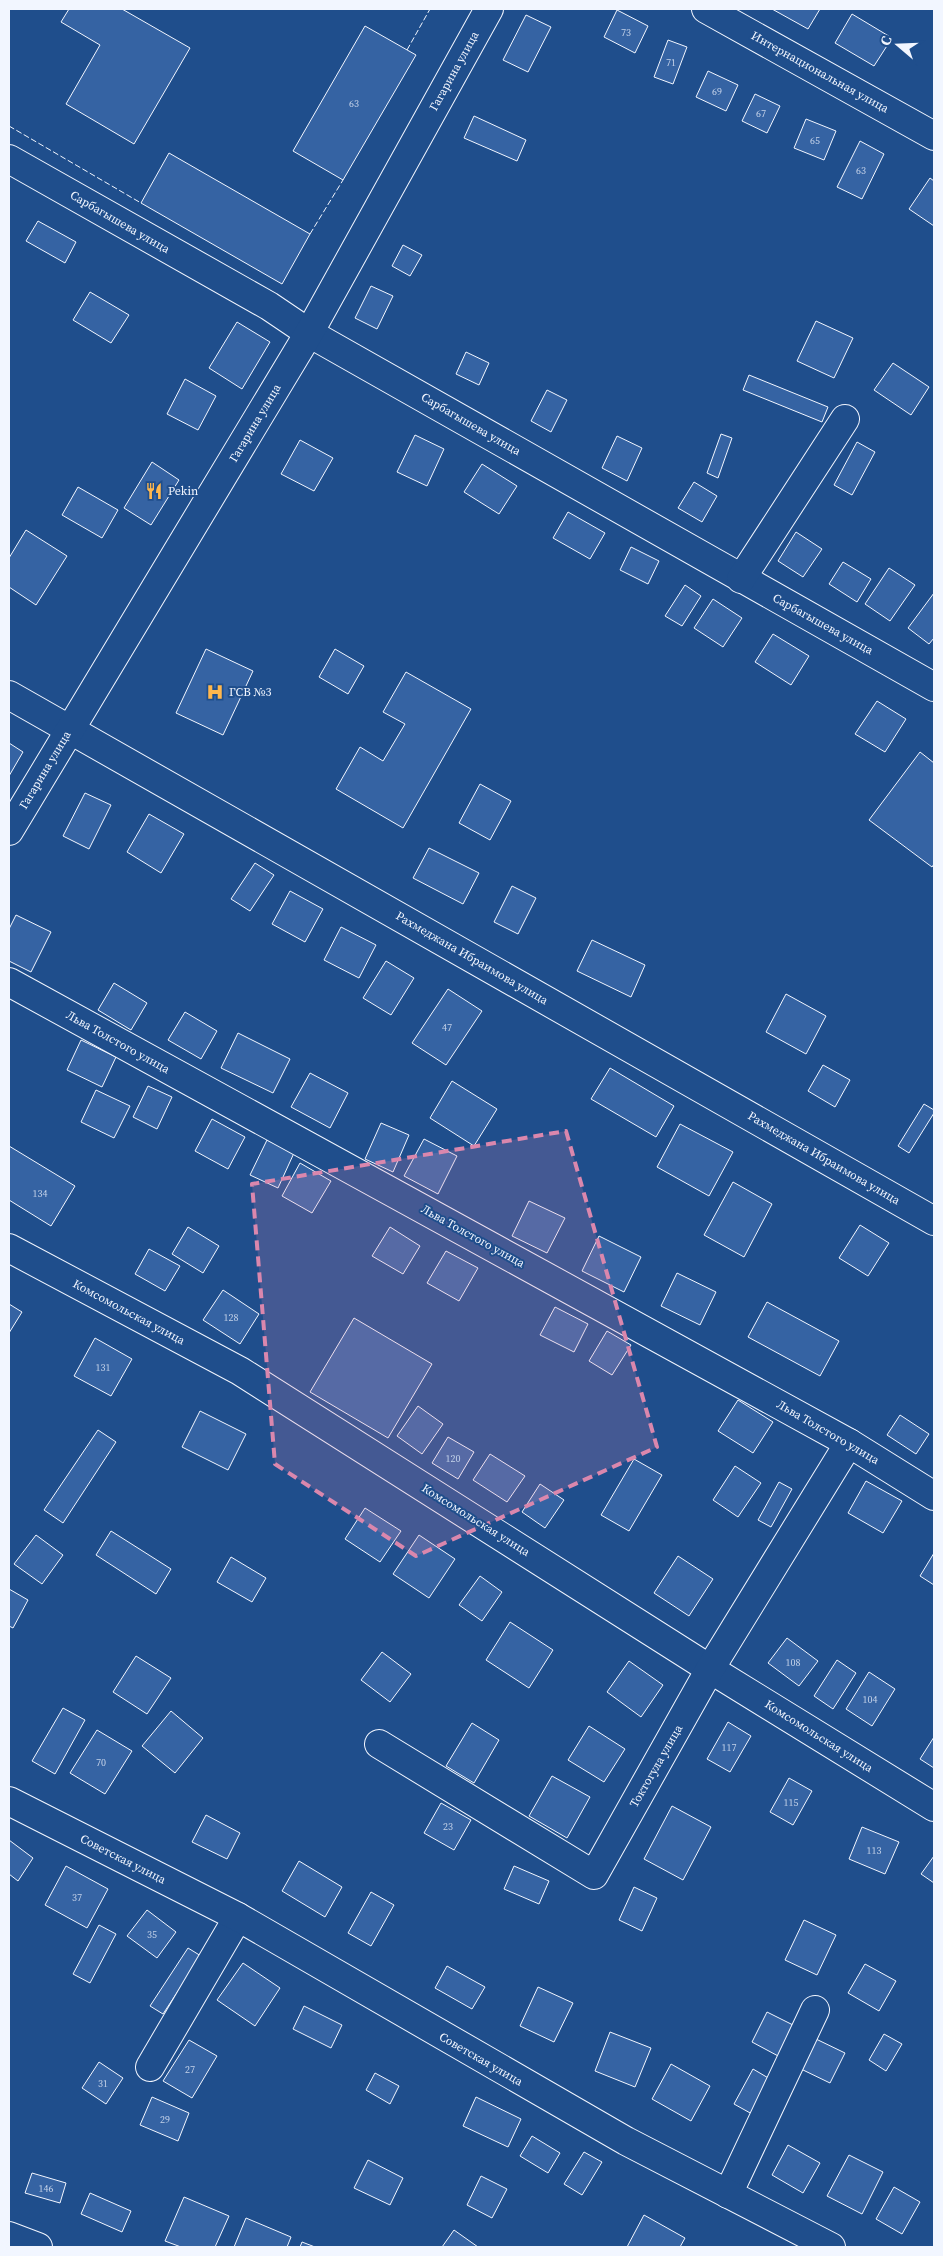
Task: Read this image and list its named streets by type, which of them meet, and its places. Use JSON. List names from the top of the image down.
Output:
{
  "streets": {
    "street": [
      "Гагарина улица",
      "Интернациональная улица",
      "Сарбагышева улица",
      "Рахмеджана Ибраимова улица",
      "Льва Толстого улица",
      "Комсомольская улица",
      "Токтогула улица",
      "Советская улица"
    ]
  },
  "crossings": [
    ["Гагарина улица", "Сарбагышева улица"],
    ["Гагарина улица", "Рахмеджана Ибраимова улица"],
    ["Льва Толстого улица", "Токтогула улица"],
    ["Комсомольская улица", "Токтогула улица"]
  ],
  "places": {
    "restaurant": ["Pekin"],
    "hospital": ["ГСВ №3"]
  },
  "house_numbers": [
    "73",
    "71",
    "69",
    "63",
    "67",
    "65",
    "63",
    "47",
    "134",
    "128",
    "131",
    "120",
    "108",
    "104",
    "117",
    "70",
    "115",
    "23",
    "113",
    "37",
    "35",
    "27",
    "31",
    "29",
    "146"
  ],
  "north": "left"
}
